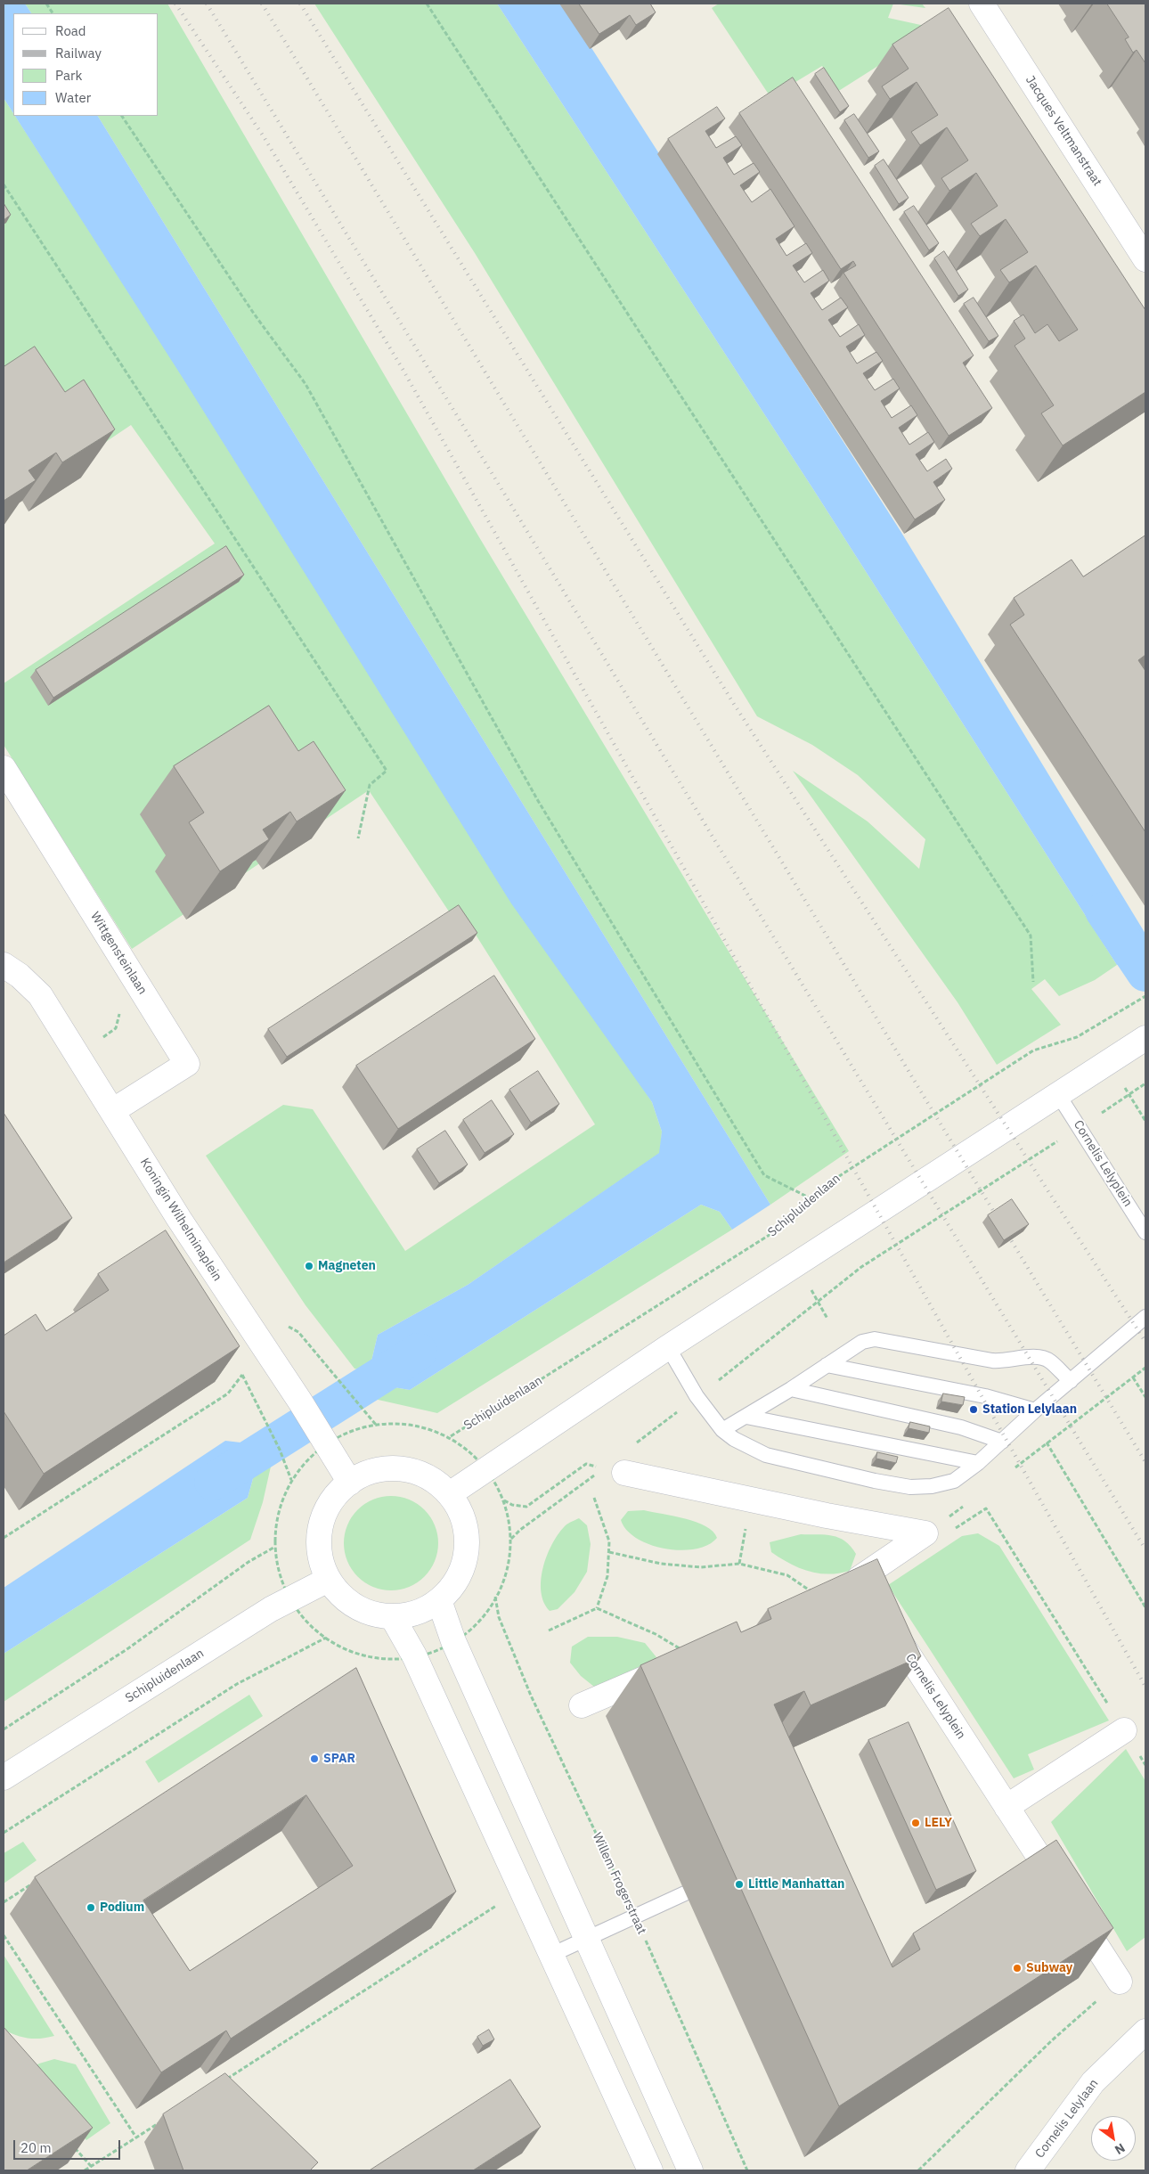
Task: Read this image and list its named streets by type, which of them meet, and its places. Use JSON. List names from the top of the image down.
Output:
{
  "streets": {
    "street": [
      "Jacques Veltmanstraat",
      "Wittgensteinlaan",
      "Cornelis Lelyplein",
      "Schipluidenlaan",
      "Koningin Wilhelminaplein",
      "Cornelis Lelylaan"
    ],
    "path": ["Willem Frogerstraat"]
  },
  "crossings": [
    ["Wittgensteinlaan", "Koningin Wilhelminaplein"],
    ["Schipluidenlaan", "Koningin Wilhelminaplein"]
  ],
  "places": [
    "Magneten",
    "Station Lelylaan",
    "SPAR",
    "LELY",
    "Little Manhattan",
    "Podium",
    "Subway"
  ],
  "legend": [
    "Road",
    "Railway",
    "Park",
    "Water"
  ],
  "scale_bar": "20 m",
  "north": "bottom right"
}
